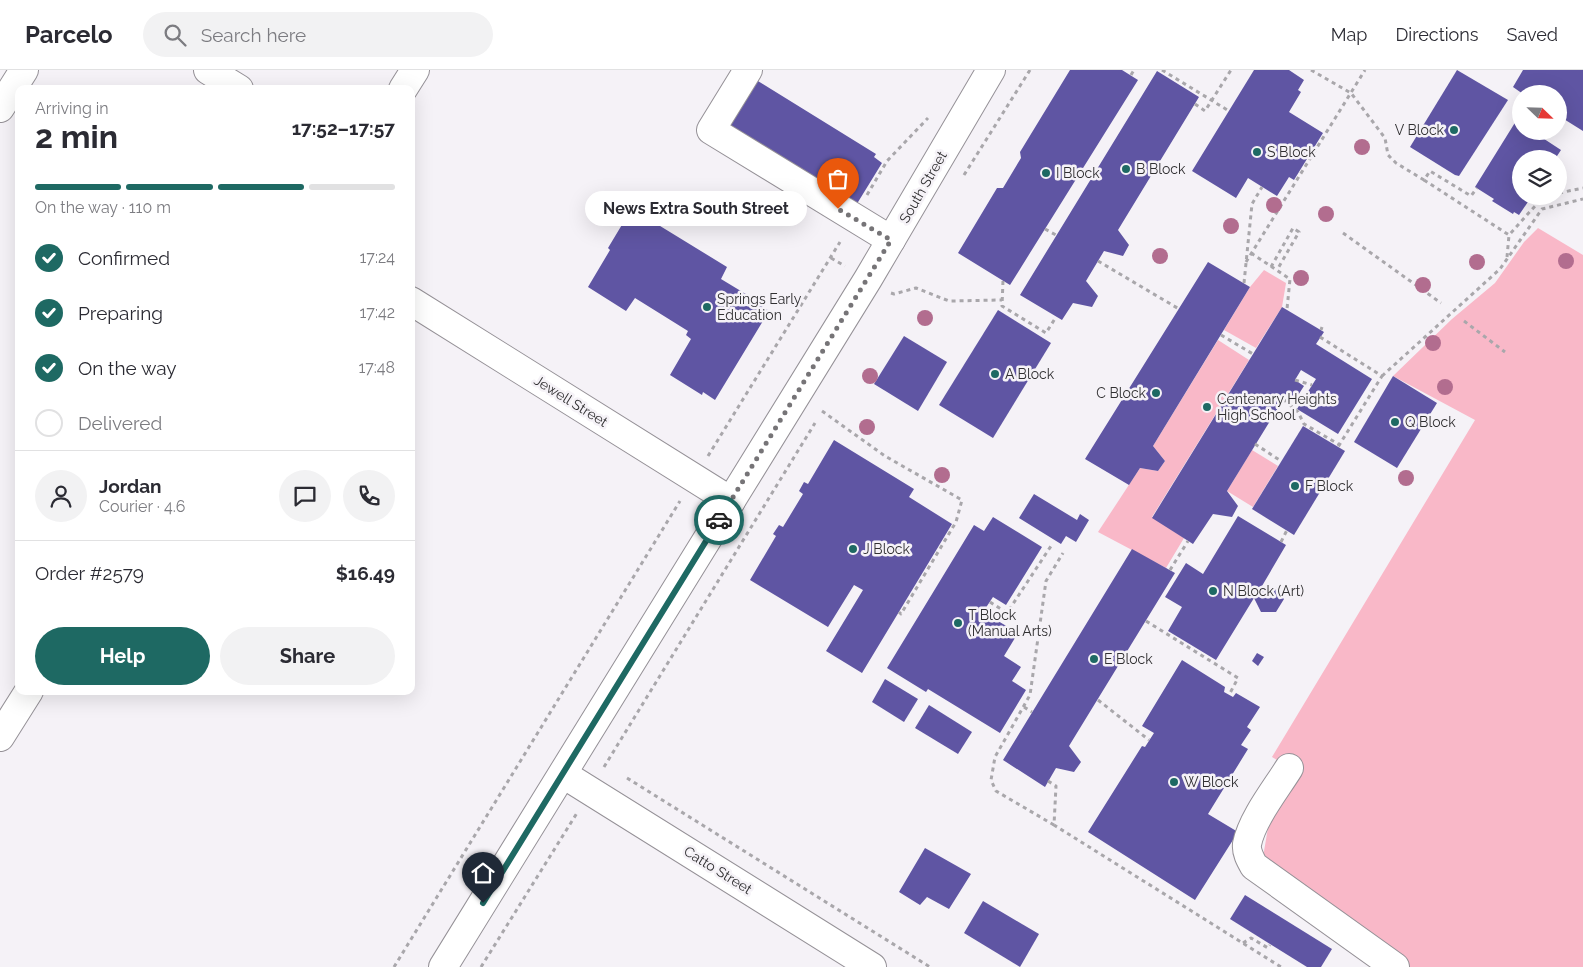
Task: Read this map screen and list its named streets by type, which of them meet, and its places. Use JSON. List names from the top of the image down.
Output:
{
  "streets": {
    "street": ["South Street", "Jewell Street", "Catto Street"]
  },
  "crossings": [
    ["South Street", "Jewell Street"],
    ["South Street", "Catto Street"]
  ],
  "places": [
    "V Block",
    "S Block",
    "B Block",
    "I Block",
    "News Extra South Street",
    "Springs Early Education",
    "A Block",
    "C Block",
    "Centenary Heights High School",
    "Q Block",
    "F Block",
    "J Block",
    "N Block (Art)",
    "T Block (Manual Arts)",
    "E Block",
    "W Block"
  ],
  "north": "bottom right",
  "page": {
    "header": "Parcelo",
    "search": "Search here",
    "nav": ["Map", "Directions", "Saved"],
    "heading": ["2 min", "Arriving in", "17:52–17:57"],
    "panel": [
      "Jordan",
      "Courier · 4.6",
      "Order #2579",
      "$16.49"
    ],
    "bar": "On the way · 110 m",
    "bubble": "News Extra South Street",
    "list": [
      ["Confirmed", "17:24"],
      ["Preparing", "17:42"],
      ["On the way", "17:48"],
      "Delivered"
    ],
    "buttons": ["Help", "Share"]
  }
}
